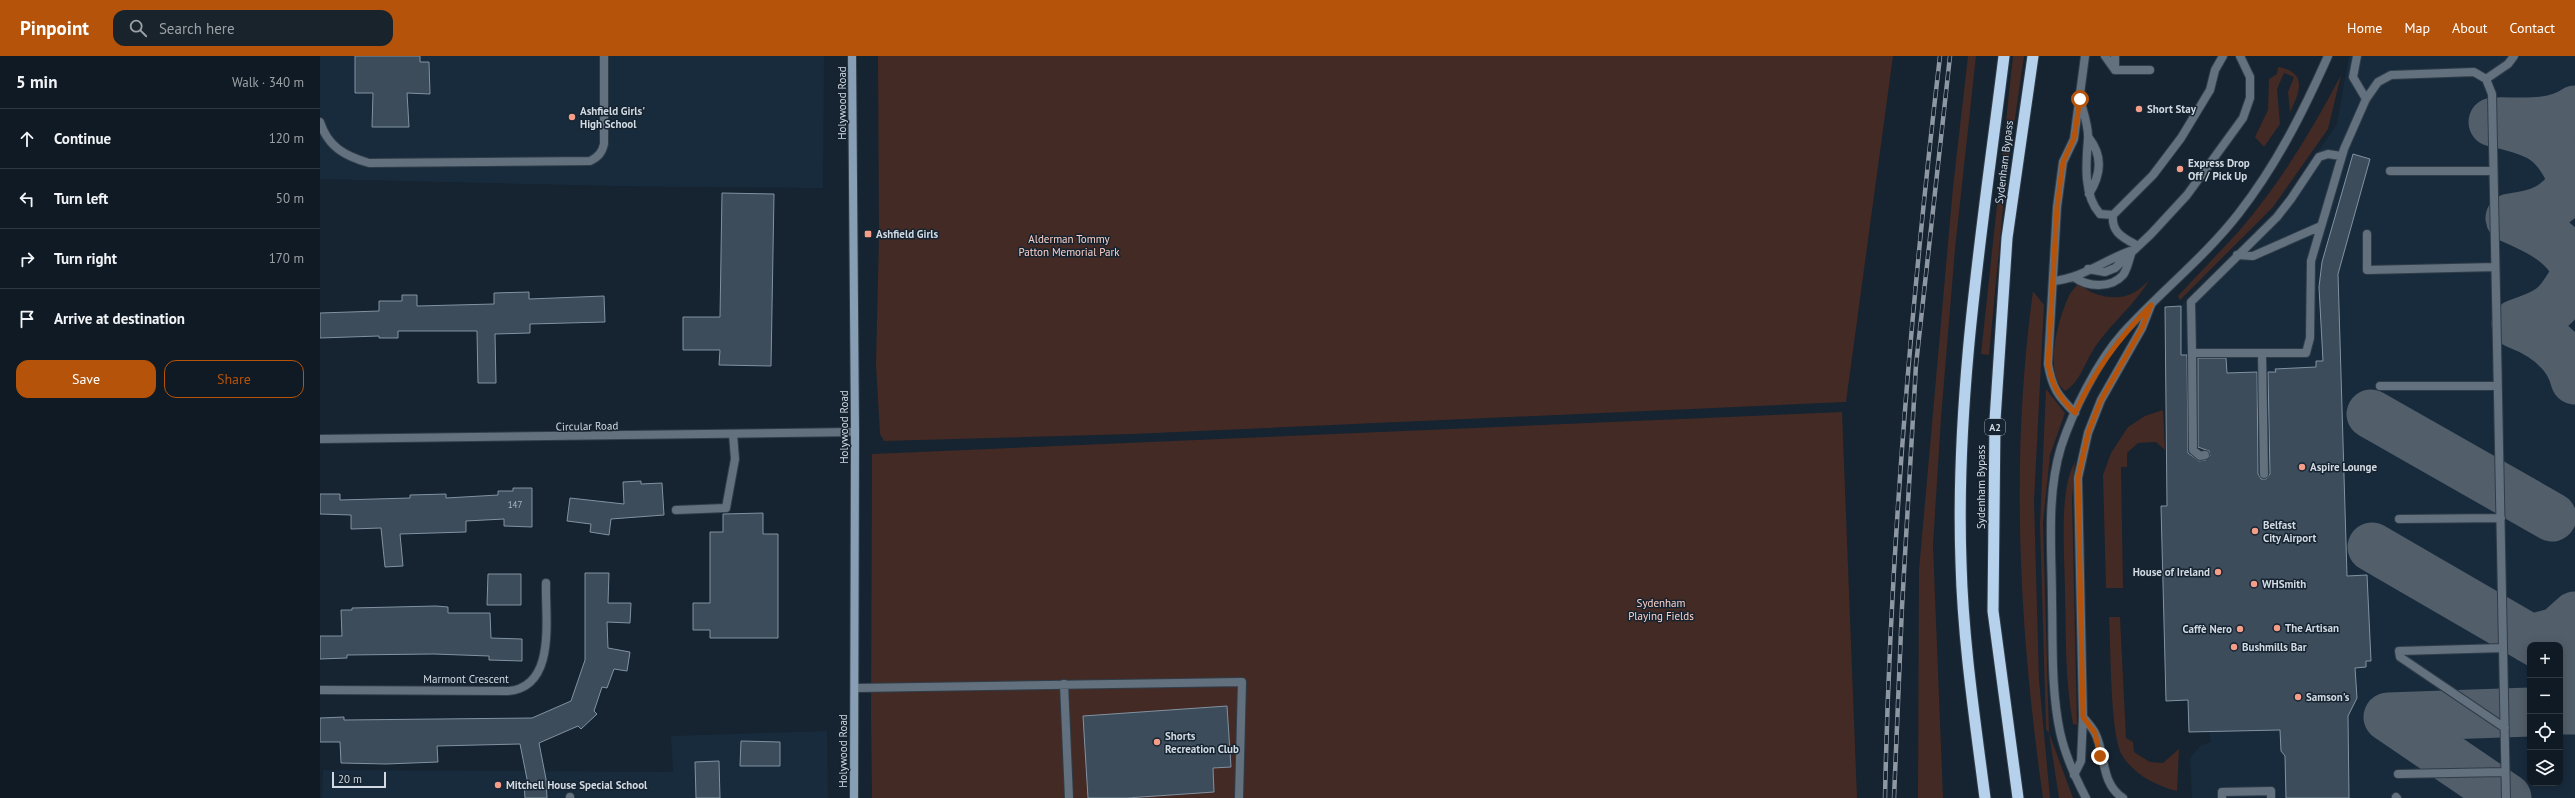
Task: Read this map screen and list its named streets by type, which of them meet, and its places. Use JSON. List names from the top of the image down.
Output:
{
  "streets": {
    "highway": ["Sydenham Bypass", "A2"],
    "main road": ["Holywood Road"],
    "street": ["Circular Road", "Marmont Crescent"]
  },
  "crossings": [
    ["Holywood Road", "Circular Road"]
  ],
  "parks": ["Alderman Tommy Patton Memorial Park", "Sydenham Playing Fields"],
  "places": {
    "other": [
      "Short Stay",
      "Ashfield Girls' High School",
      "Express Drop Off / Pick Up",
      "Aspire Lounge",
      "Belfast City Airport",
      "House of Ireland",
      "WHSmith",
      "The Artisan",
      "Caffè Nero",
      "Bushmills Bar",
      "Samson's",
      "Shorts Recreation Club",
      "Mitchell House Special School"
    ],
    "transit": ["Ashfield Girls"]
  },
  "house_numbers": ["147"],
  "scale_bar": "20 m",
  "page": {
    "header": "Pinpoint",
    "search": "Search here",
    "nav": [
      "Home",
      "Map",
      "About",
      "Contact"
    ],
    "heading": ["5 min", "Walk · 340 m"],
    "list": [
      ["Continue", "120 m"],
      ["Turn left", "50 m"],
      ["Turn right", "170 m"],
      "Arrive at destination"
    ],
    "buttons": ["Save", "Share"],
    "map_buttons": ["+", "−"],
    "scale": "20 m"
  }
}
